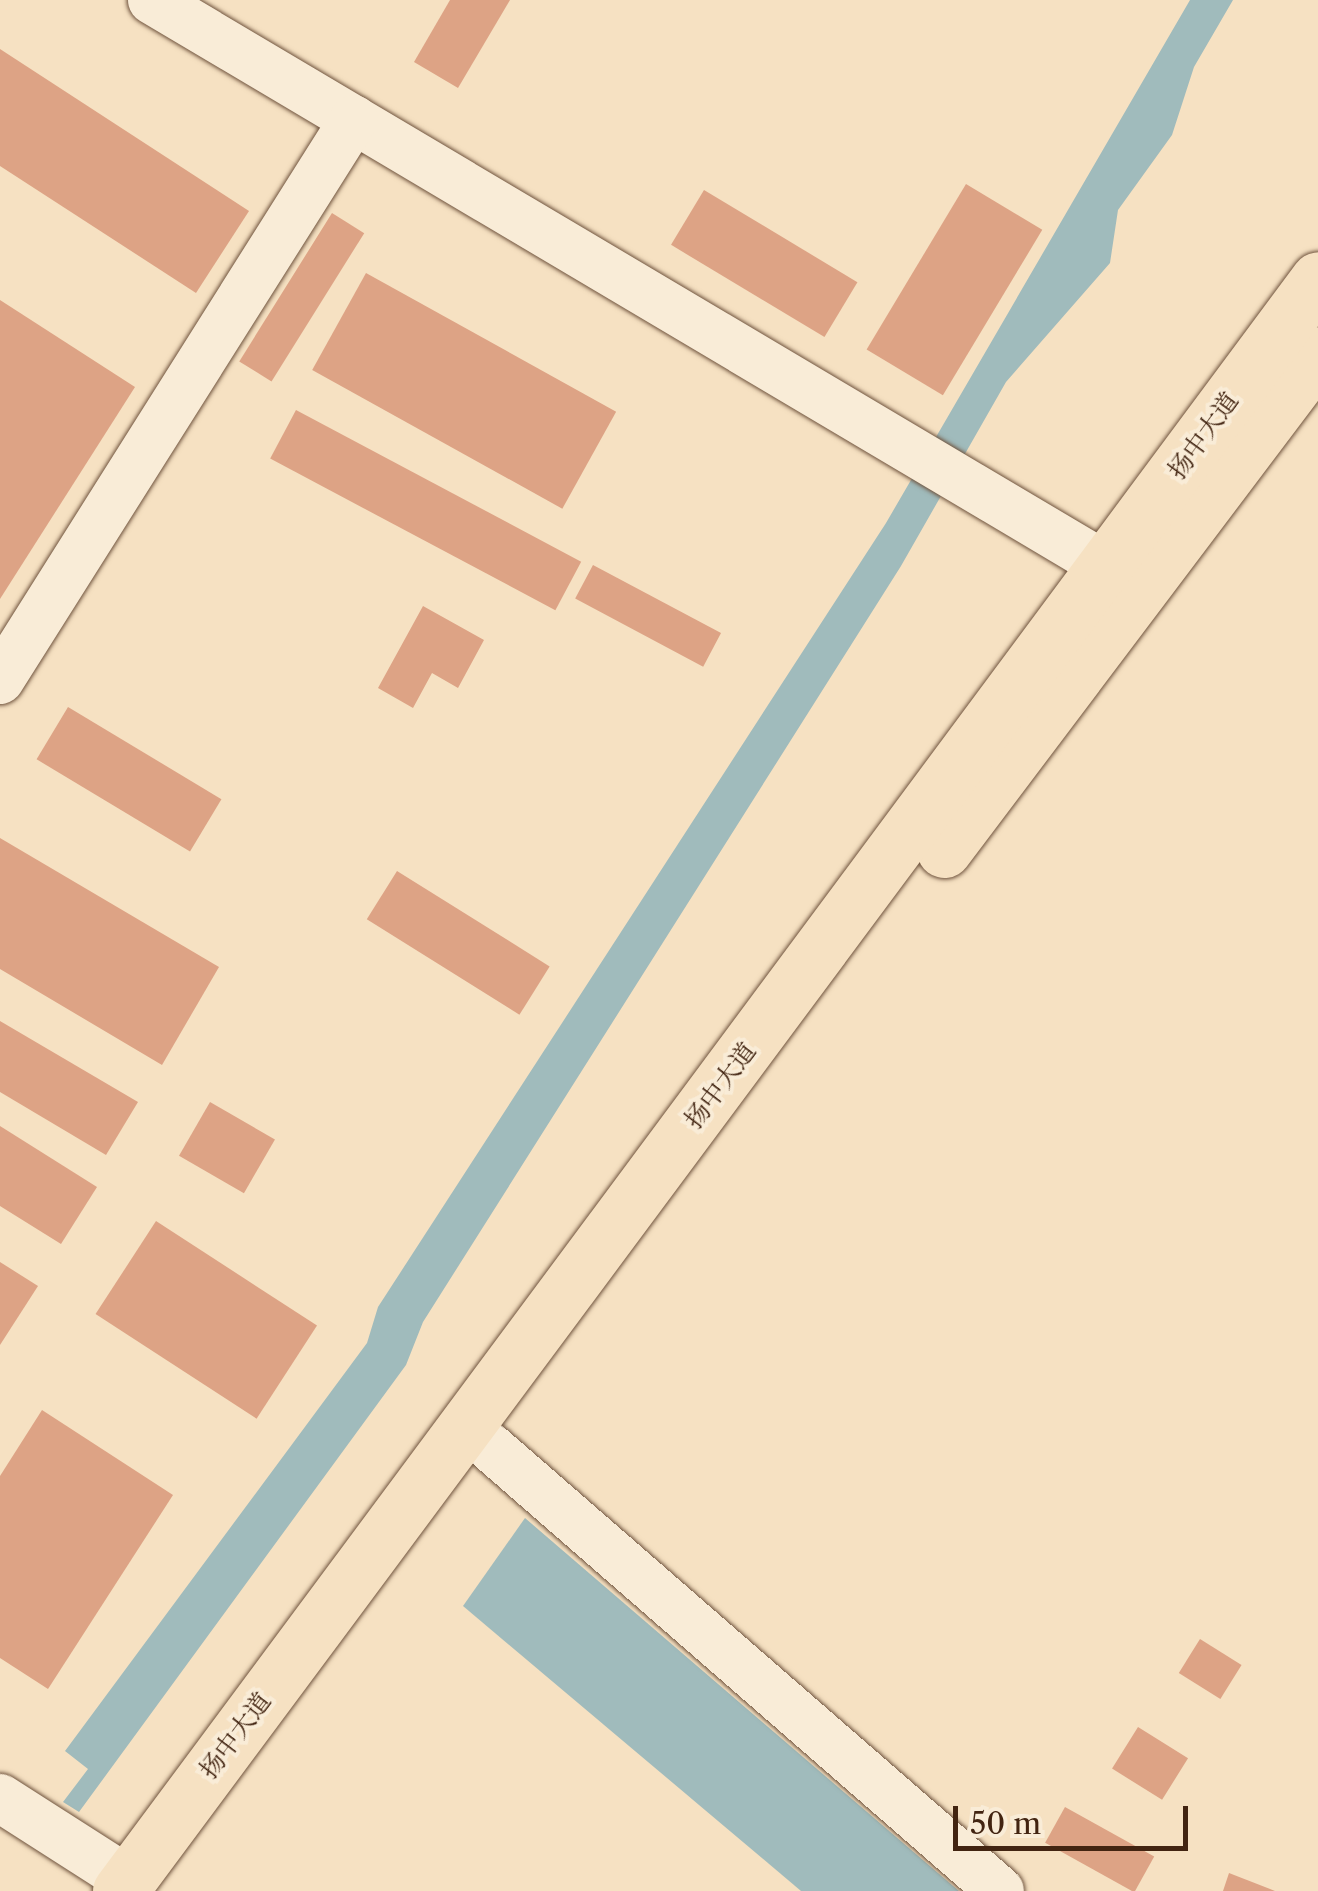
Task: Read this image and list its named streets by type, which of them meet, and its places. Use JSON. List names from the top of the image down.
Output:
{
  "streets": {
    "main road": ["扬中大道"]
  },
  "scale_bar": "50 m"
}
